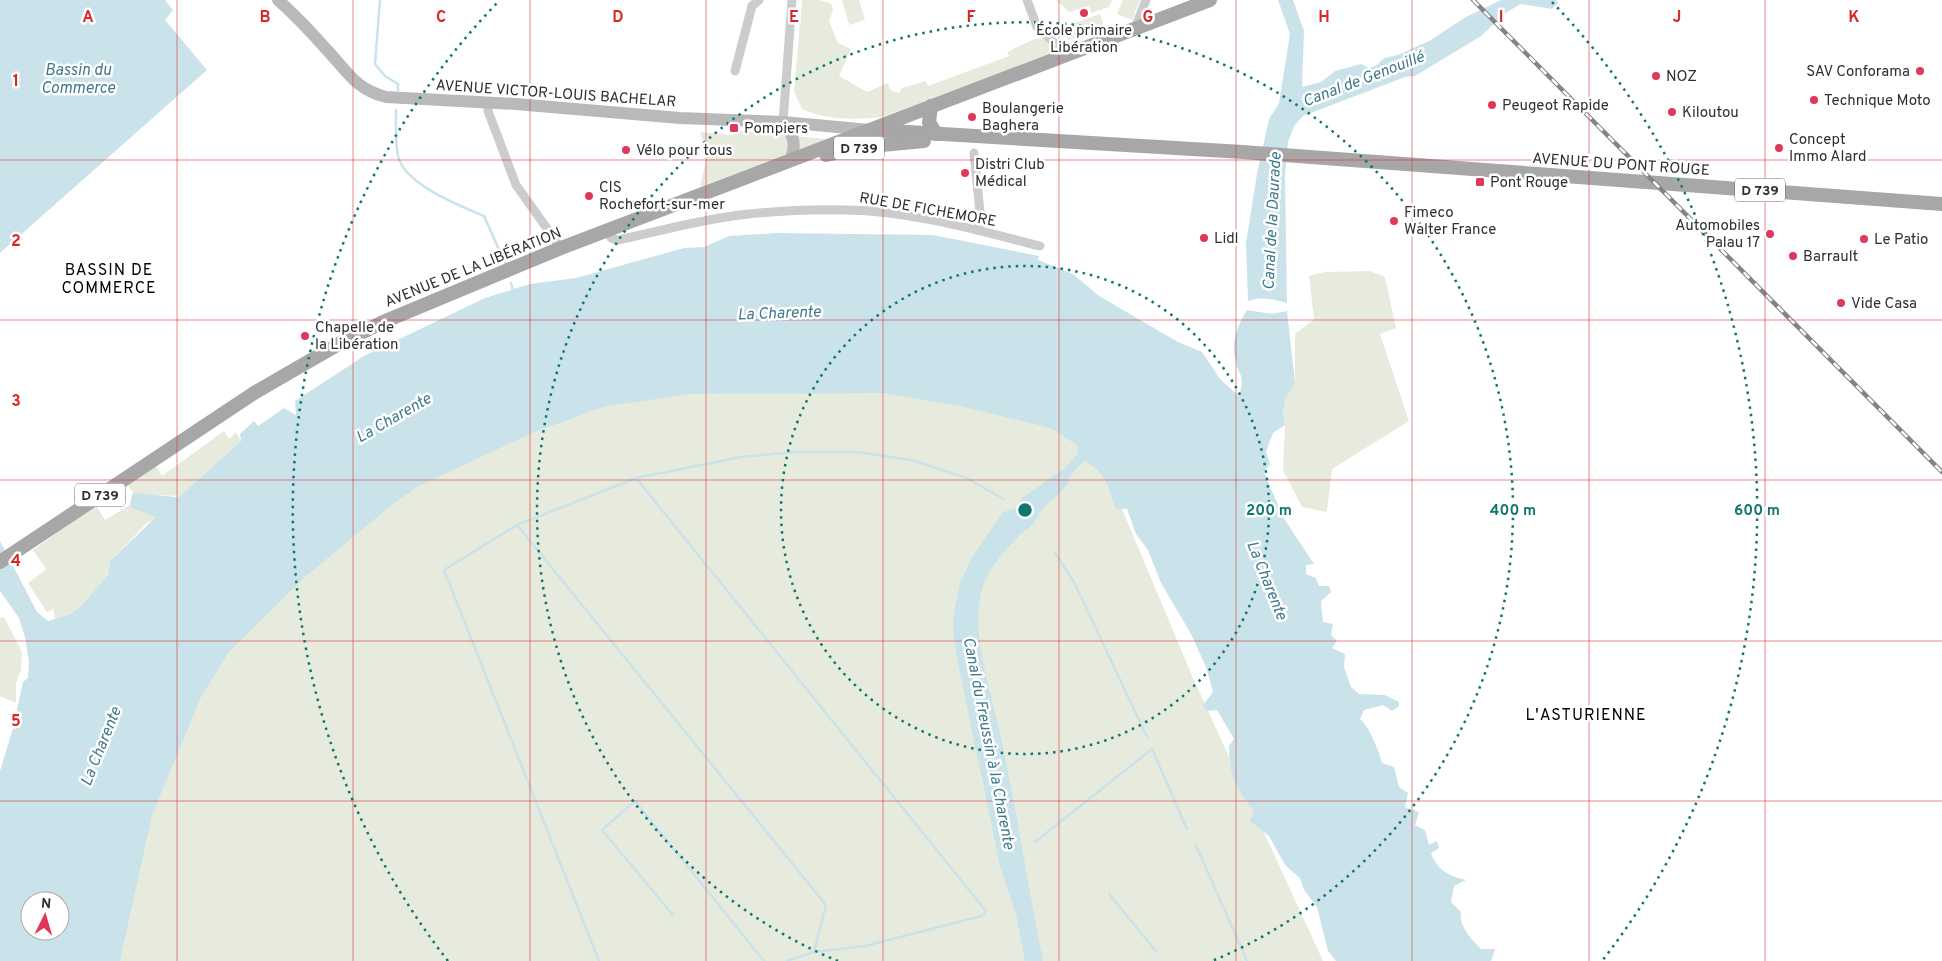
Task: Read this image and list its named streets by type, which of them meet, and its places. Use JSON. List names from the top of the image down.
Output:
{
  "streets": {
    "main road": [
      "AVENUE VICTOR-LOUIS BACHELAR",
      "D 739",
      "AVENUE DU PONT ROUGE",
      "AVENUE DE LA LIBÉRATION"
    ],
    "street": ["RUE DE FICHEMORE"]
  },
  "crossings": [
    ["AVENUE VICTOR-LOUIS BACHELAR", "D 739"],
    ["AVENUE VICTOR-LOUIS BACHELAR", "AVENUE DE LA LIBÉRATION"],
    ["D 739", "AVENUE DU PONT ROUGE"],
    ["D 739", "AVENUE DE LA LIBÉRATION"],
    ["RUE DE FICHEMORE", "AVENUE DE LA LIBÉRATION"]
  ],
  "districts": ["BASSIN DE COMMERCE", "L'ASTURIENNE"],
  "water": [
    "Bassin du Commerce",
    "Canal de Genouillé",
    "Canal de la Daurade",
    "La Charente",
    "Canal du Freussin à la Charente"
  ],
  "places": {
    "other": [
      "École primaire Libération",
      "SAV Conforama",
      "NOZ",
      "Technique Moto",
      "Peugeot Rapide",
      "Kiloutou",
      "Boulangerie Baghera",
      "Concept Immo Alard",
      "Vélo pour tous",
      "Distri Club Médical",
      "CIS Rochefort-sur-mer",
      "Fimeco Walter France",
      "Automobiles Palau 17",
      "Lidl",
      "Le Patio",
      "Barrault",
      "Vide Casa",
      "Chapelle de la Libération"
    ],
    "transit": ["Pompiers", "Pont Rouge"]
  },
  "north": "top",
  "grid": {
    "columns": [
      "A",
      "B",
      "C",
      "D",
      "E",
      "F",
      "G",
      "H",
      "I",
      "J",
      "K"
    ],
    "rows": [
      "1",
      "2",
      "3",
      "4",
      "5"
    ]
  },
  "rings": ["200 m", "400 m", "600 m"]
}
